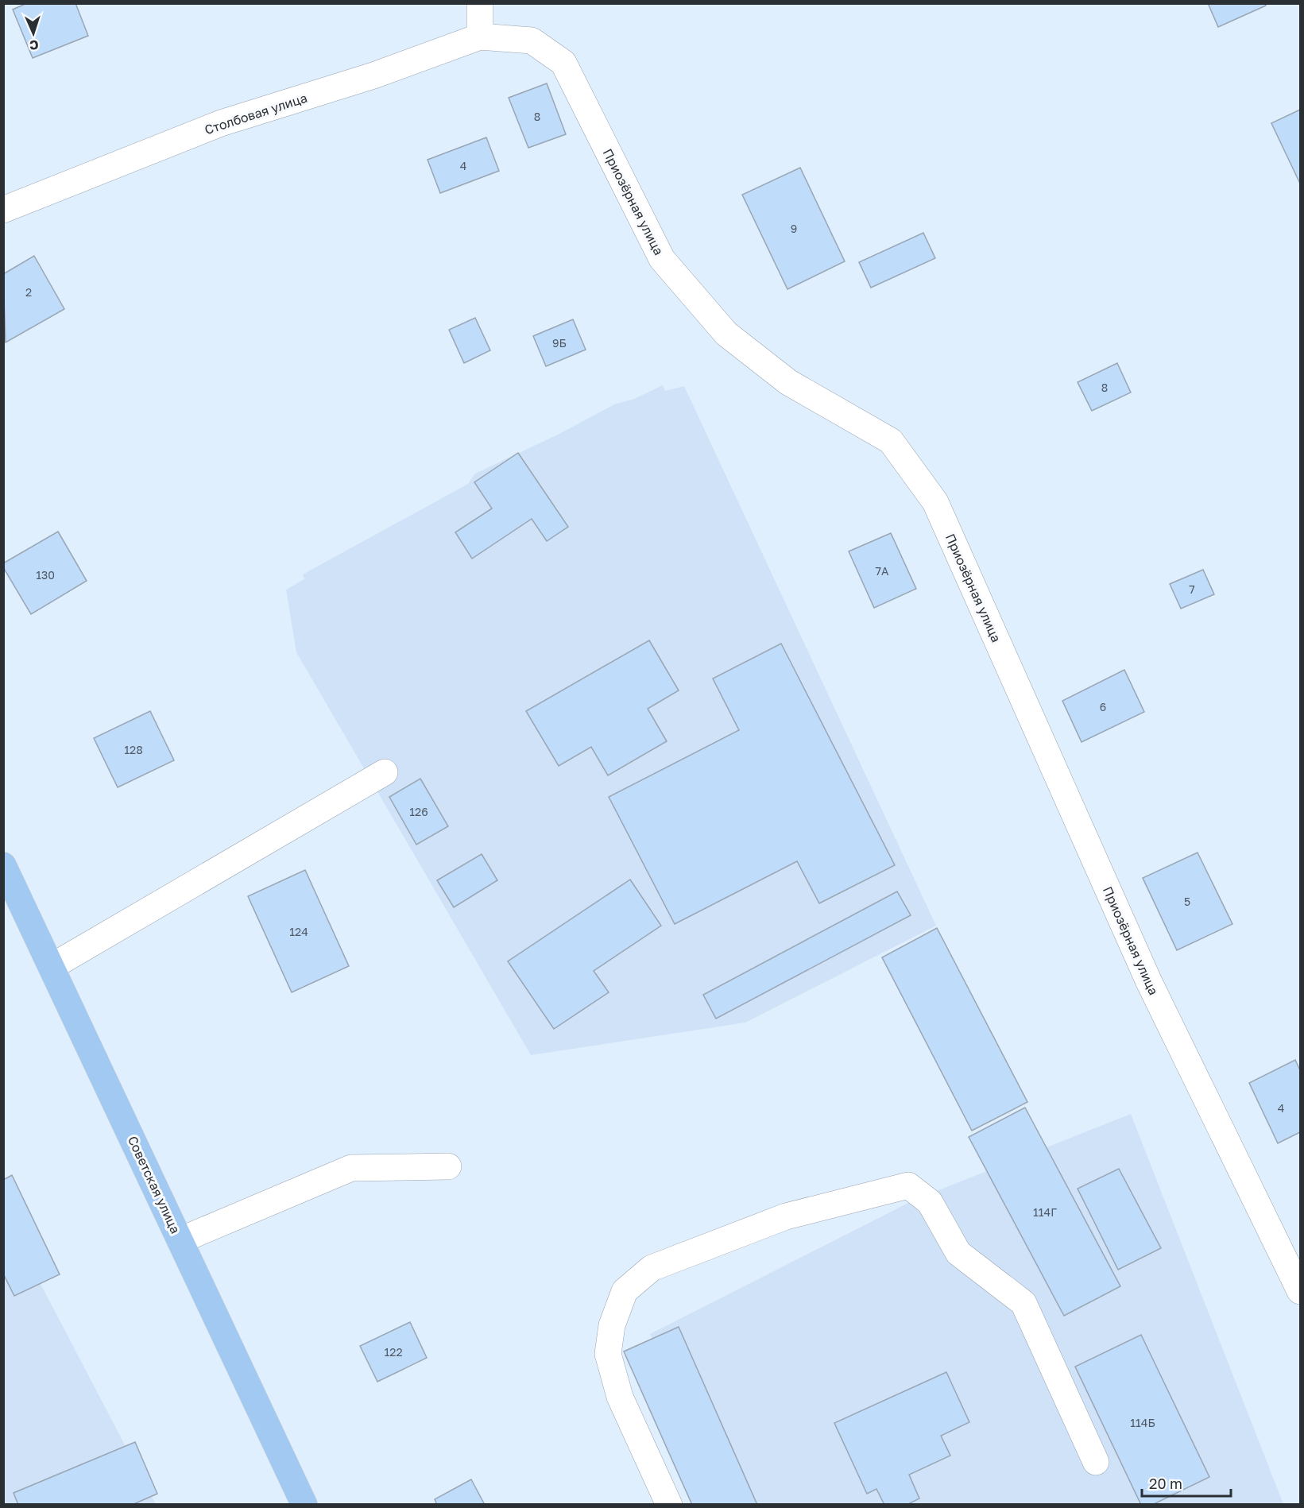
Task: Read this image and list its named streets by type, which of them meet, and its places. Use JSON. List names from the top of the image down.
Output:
{
  "streets": {
    "main road": ["Советская улица"],
    "street": ["Столбовая улица", "Приозёрная улица"]
  },
  "crossings": [
    ["Столбовая улица", "Приозёрная улица"]
  ],
  "house_numbers": [
    "8",
    "4",
    "9",
    "2",
    "9Б",
    "8",
    "7А",
    "130",
    "7",
    "6",
    "128",
    "126",
    "5",
    "124",
    "4",
    "114Г",
    "122",
    "114Б"
  ],
  "scale_bar": "20 m",
  "north": "bottom"
}
